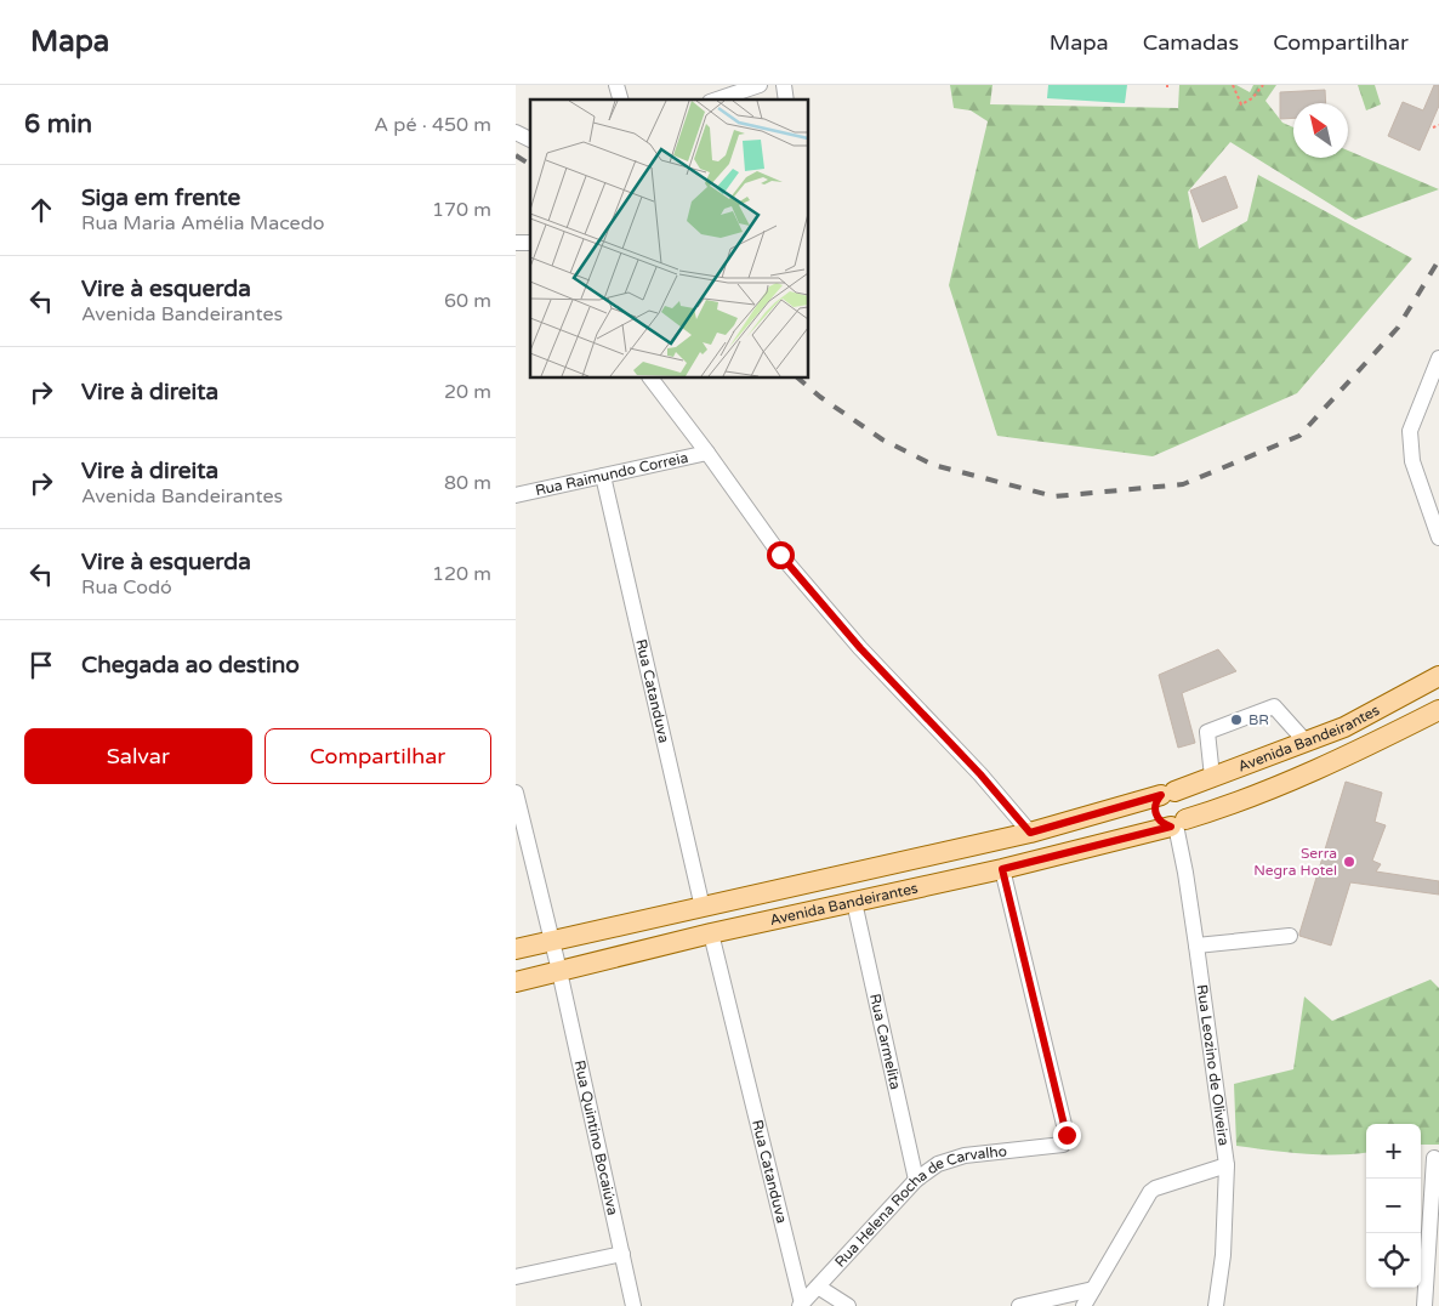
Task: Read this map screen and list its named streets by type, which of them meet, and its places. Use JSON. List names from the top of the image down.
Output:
{
  "streets": {
    "main road": ["Avenida Bandeirantes"],
    "street": [
      "Rua Raimundo Correia",
      "Rua Catanduva",
      "Rua Carmelita",
      "Rua Leozino de Oliveira",
      "Rua Quintino Bocaiúva",
      "Rua Helena Rocha de Carvalho"
    ]
  },
  "crossings": [
    ["Rua Raimundo Correia", "Rua Catanduva"],
    ["Rua Catanduva", "Avenida Bandeirantes"],
    ["Rua Catanduva", "Rua Helena Rocha de Carvalho"],
    ["Avenida Bandeirantes", "Rua Carmelita"],
    ["Avenida Bandeirantes", "Rua Leozino de Oliveira"],
    ["Avenida Bandeirantes", "Rua Quintino Bocaiúva"],
    ["Avenida Bandeirantes", "Rua Helena Rocha de Carvalho"],
    ["Rua Carmelita", "Rua Helena Rocha de Carvalho"]
  ],
  "places": ["BR", "Serra Negra Hotel"],
  "north": "top left",
  "page": {
    "header": "Mapa",
    "nav": ["Mapa", "Camadas", "Compartilhar"],
    "heading": ["6 min", "A pé · 450 m"],
    "list": [
      ["Siga em frente", "Rua Maria Amélia Macedo", "170 m"],
      ["Vire à esquerda", "Avenida Bandeirantes", "60 m"],
      ["Vire à direita", "20 m"],
      ["Vire à direita", "Avenida Bandeirantes", "80 m"],
      ["Vire à esquerda", "Rua Codó", "120 m"],
      "Chegada ao destino"
    ],
    "buttons": ["Salvar", "Compartilhar"],
    "map_buttons": ["+", "−"]
  }
}
